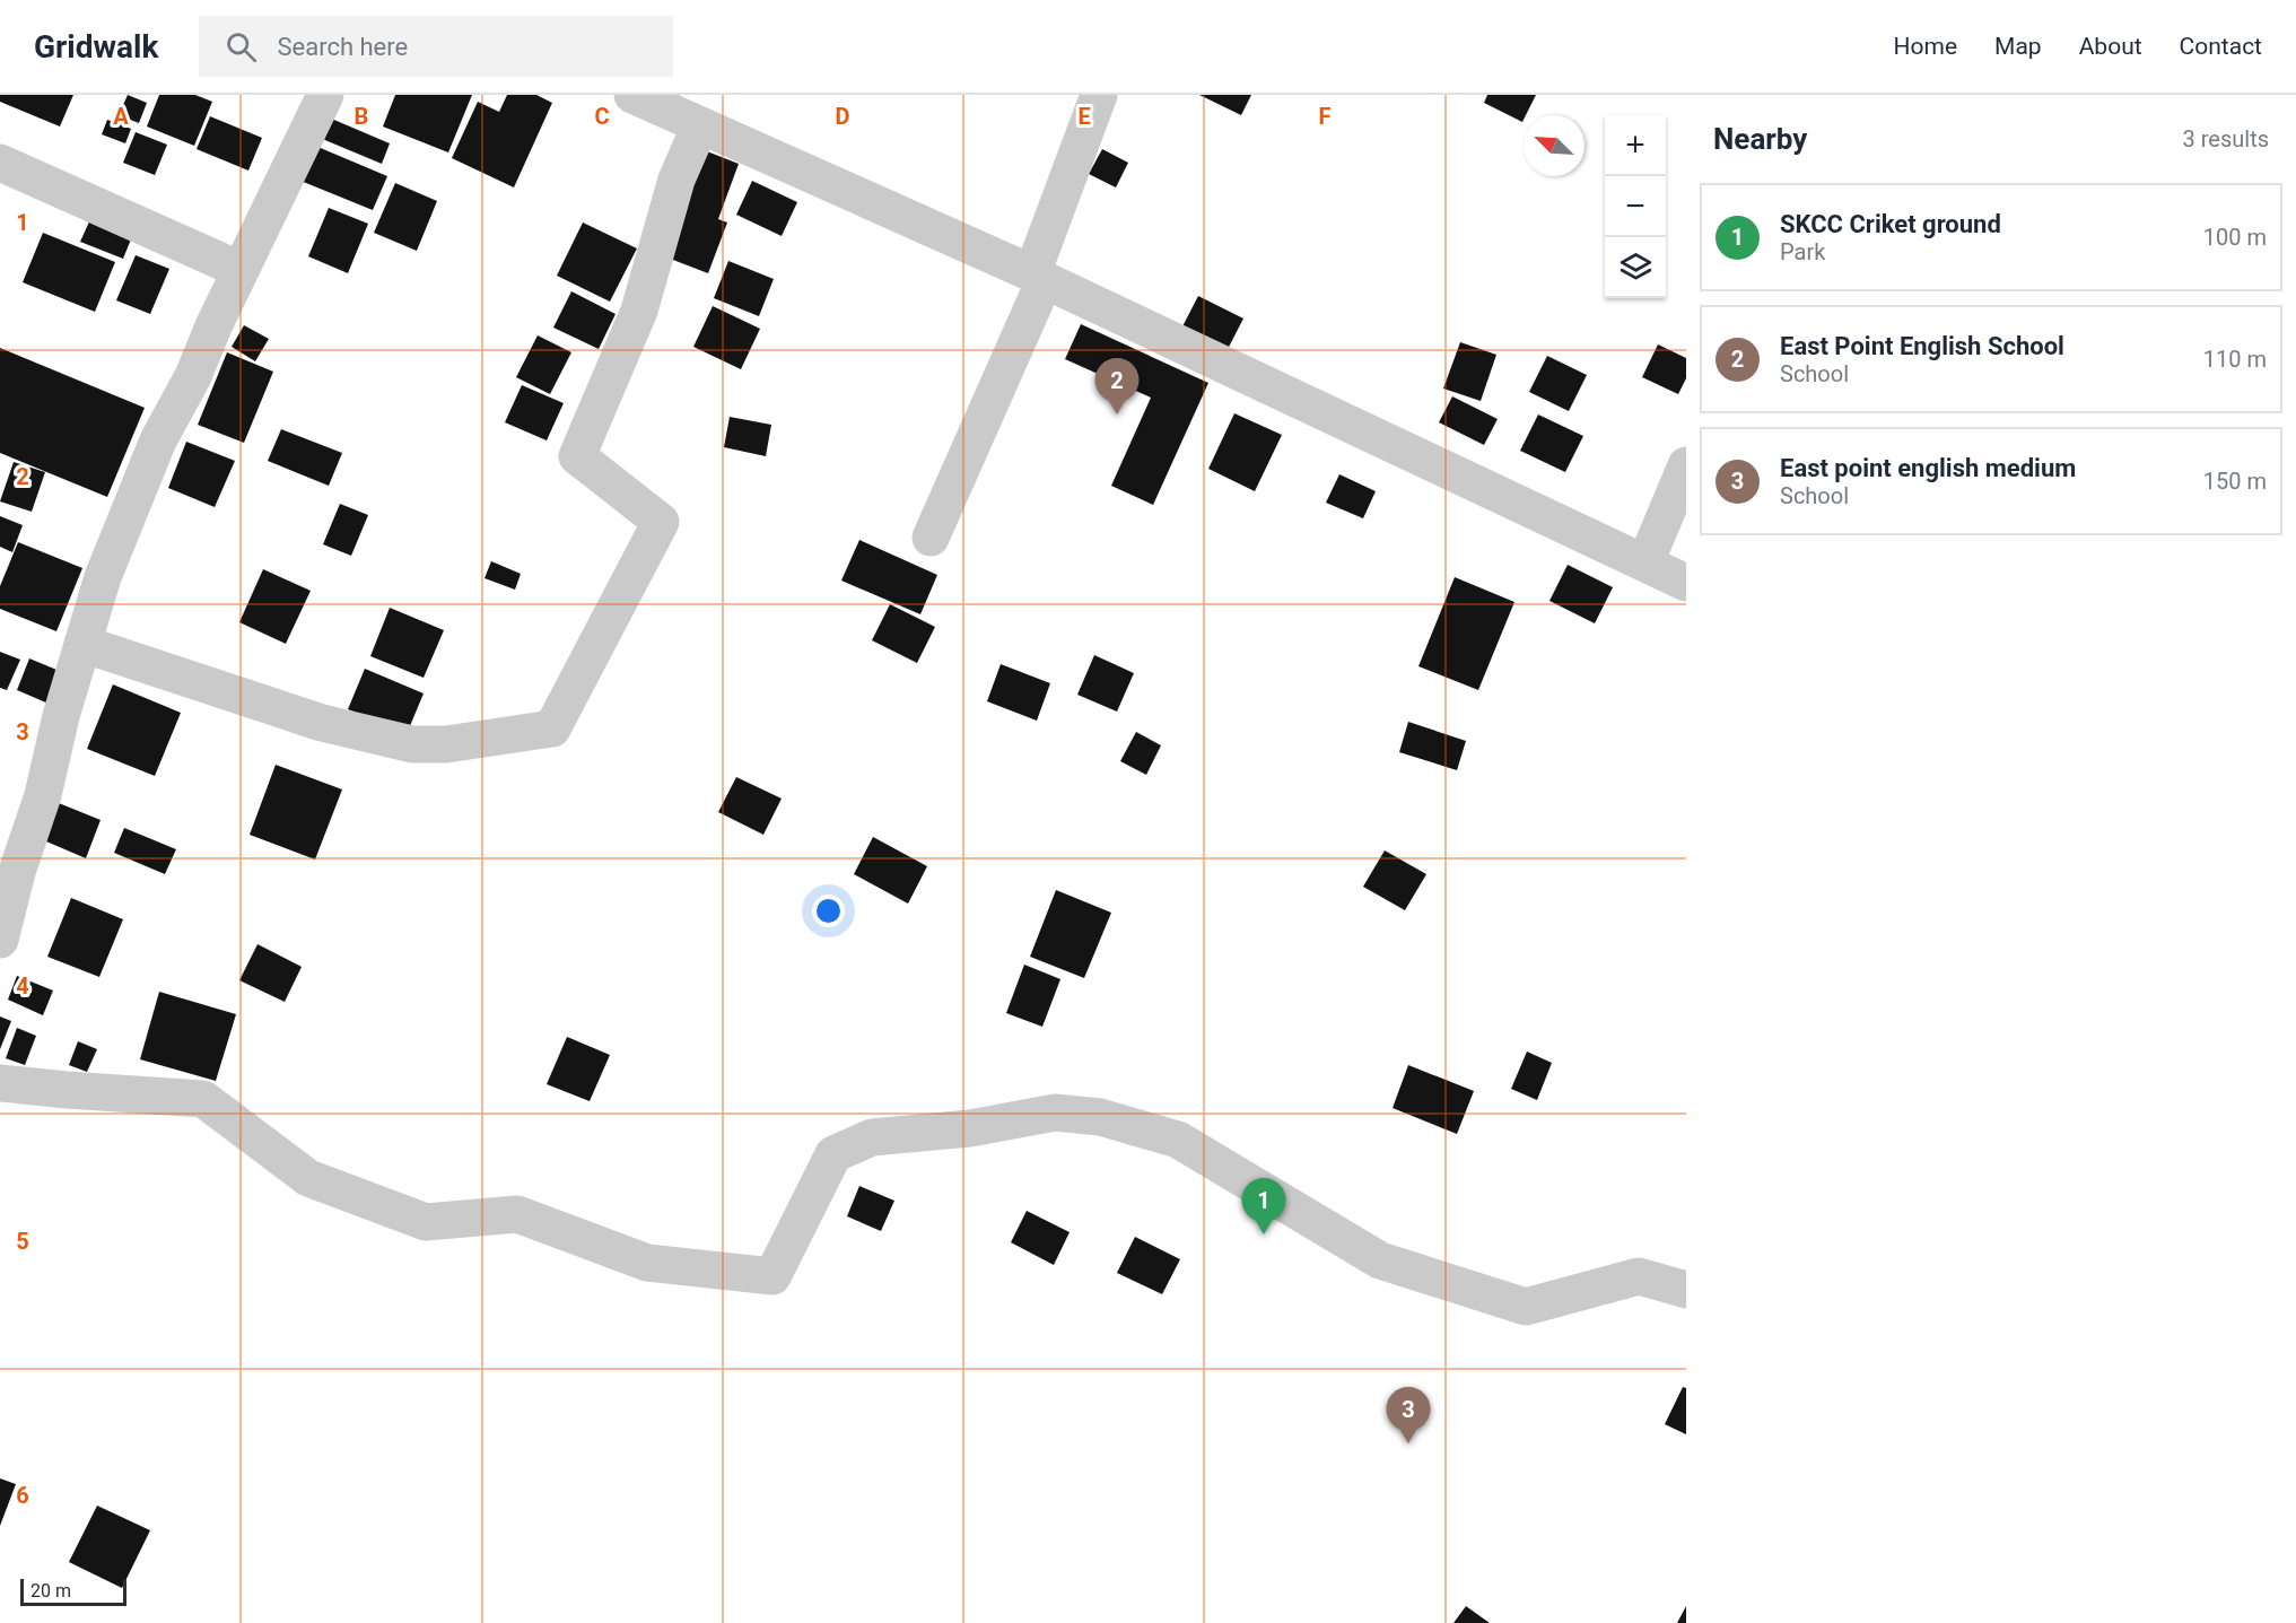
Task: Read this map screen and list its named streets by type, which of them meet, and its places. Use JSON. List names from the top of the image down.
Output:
{
  "scale_bar": "20 m",
  "north": "top left",
  "page": {
    "header": "Gridwalk",
    "search": "Search here",
    "nav": [
      "Home",
      "Map",
      "About",
      "Contact"
    ],
    "heading": ["Nearby", "3 results"],
    "map_buttons": ["+", "−"],
    "list": [
      {
        "mark": "1",
        "name": "SKCC Criket ground",
        "note": "Park",
        "value": "100 m"
      },
      {
        "mark": "2",
        "name": "East Point English School",
        "note": "School",
        "value": "110 m"
      },
      {
        "mark": "3",
        "name": "East point english medium",
        "note": "School",
        "value": "150 m"
      }
    ],
    "pins": ["2", "1", "3"],
    "scale": "20 m"
  },
  "grid": {
    "columns": [
      "A",
      "B",
      "C",
      "D",
      "E",
      "F"
    ],
    "rows": [
      "1",
      "2",
      "3",
      "4",
      "5",
      "6"
    ]
  }
}
